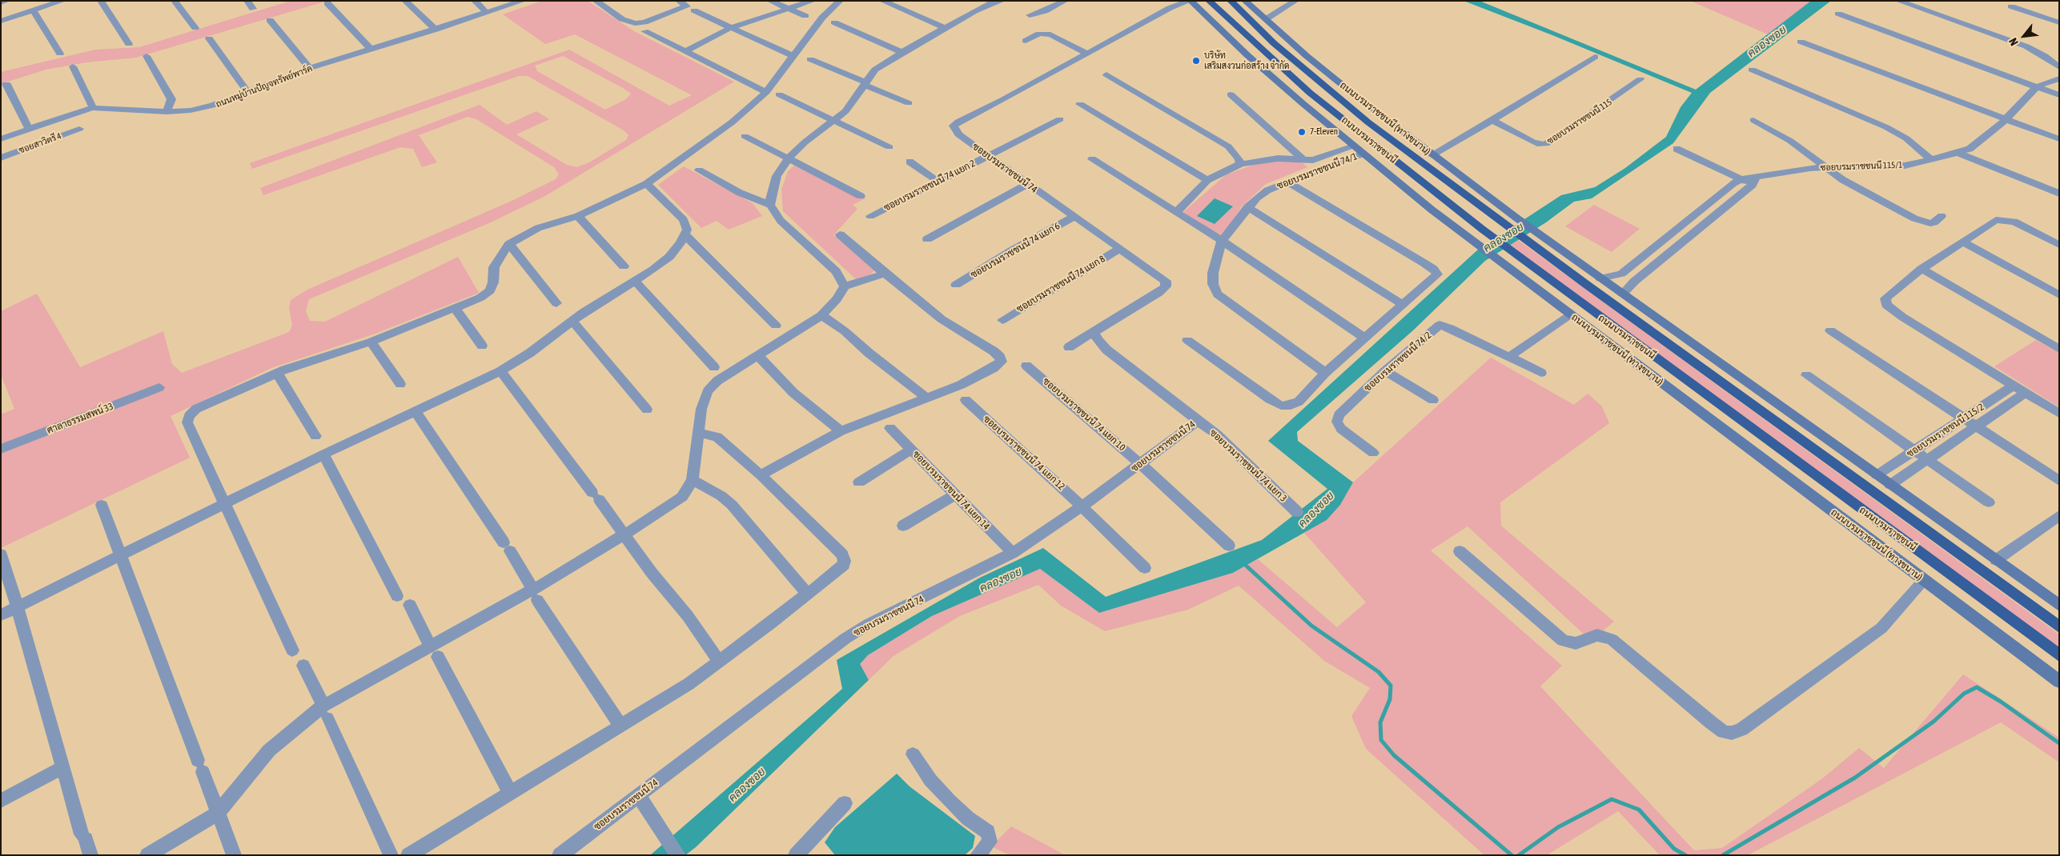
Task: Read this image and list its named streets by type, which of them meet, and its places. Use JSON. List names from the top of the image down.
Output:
{
  "streets": {
    "highway": ["ถนนบรมราชชนนี"],
    "main road": ["ถนนบรมราชชนนี (ทางขนาน)"],
    "street": [
      "ถนนหมู่บ้านปัญจทรัพย์พาร์ค",
      "ซอยบรมราชชนนี 115",
      "ซอยสาวิตรี 4",
      "ซอยบรมราชชนนี 115/1",
      "ซอยบรมราชชนนี 74",
      "ซอยบรมราชชนนี 74/1",
      "ซอยบรมราชชนนี 74 แยก 2",
      "ซอยบรมราชชนนี 74 แยก 6",
      "ซอยบรมราชชนนี 74 แยก 8",
      "ซอยบรมราชชนนี 74/2",
      "ซอยบรมราชชนนี 74 แยก 10",
      "ศาลาธรรมสพน์ 33",
      "ซอยบรมราชชนนี 115/2",
      "ซอยบรมราชชนนี 74 แยก 12",
      "ซอยบรมราชชนนี 74 แยก 3",
      "ซอยบรมราชชนนี 74 แยก 14"
    ]
  },
  "crossings": [
    ["ถนนบรมราชชนนี (ทางขนาน)", "ซอยบรมราชชนนี 115/1"],
    ["ถนนบรมราชชนนี (ทางขนาน)", "ซอยบรมราชชนนี 74"],
    ["ถนนบรมราชชนนี (ทางขนาน)", "ซอยบรมราชชนนี 74/1"],
    ["ถนนบรมราชชนนี (ทางขนาน)", "ซอยบรมราชชนนี 115/2"],
    ["ซอยบรมราชชนนี 74", "ซอยบรมราชชนนี 74 แยก 2"],
    ["ซอยบรมราชชนนี 74", "ซอยบรมราชชนนี 74 แยก 6"],
    ["ซอยบรมราชชนนี 74", "ซอยบรมราชชนนี 74 แยก 8"],
    ["ซอยบรมราชชนนี 74", "ซอยบรมราชชนนี 74 แยก 10"],
    ["ซอยบรมราชชนนี 74", "ซอยบรมราชชนนี 74 แยก 12"],
    ["ซอยบรมราชชนนี 74", "ซอยบรมราชชนนี 74 แยก 3"],
    ["ซอยบรมราชชนนี 74", "ซอยบรมราชชนนี 74 แยก 14"]
  ],
  "water": ["คลองซอย"],
  "places": ["บริษัท เสริมสงวนก่อสร้าง จำกัด", "7-Eleven"],
  "north": "bottom left"
}
